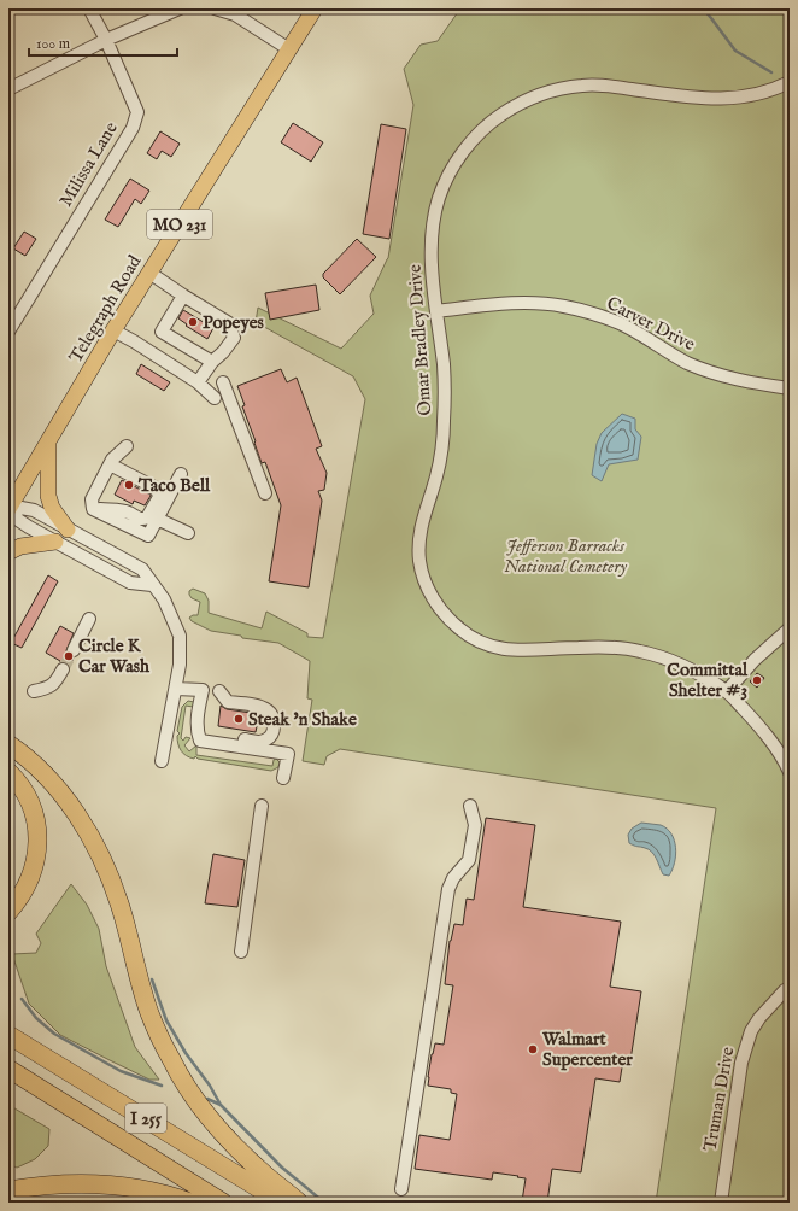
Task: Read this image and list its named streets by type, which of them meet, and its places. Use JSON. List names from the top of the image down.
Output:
{
  "streets": {
    "highway": ["I 255"],
    "main road": ["MO 231", "Telegraph Road"],
    "street": [
      "Milissa Lane",
      "Carver Drive",
      "Omar Bradley Drive",
      "Truman Drive"
    ]
  },
  "crossings": [
    ["Carver Drive", "Omar Bradley Drive"]
  ],
  "parks": ["Jefferson Barracks National Cemetery"],
  "places": [
    "Popeyes",
    "Taco Bell",
    "Circle K Car Wash",
    "Committal Shelter #3",
    "Steak 'n Shake",
    "Walmart Supercenter"
  ],
  "scale_bar": "100 m"
}
